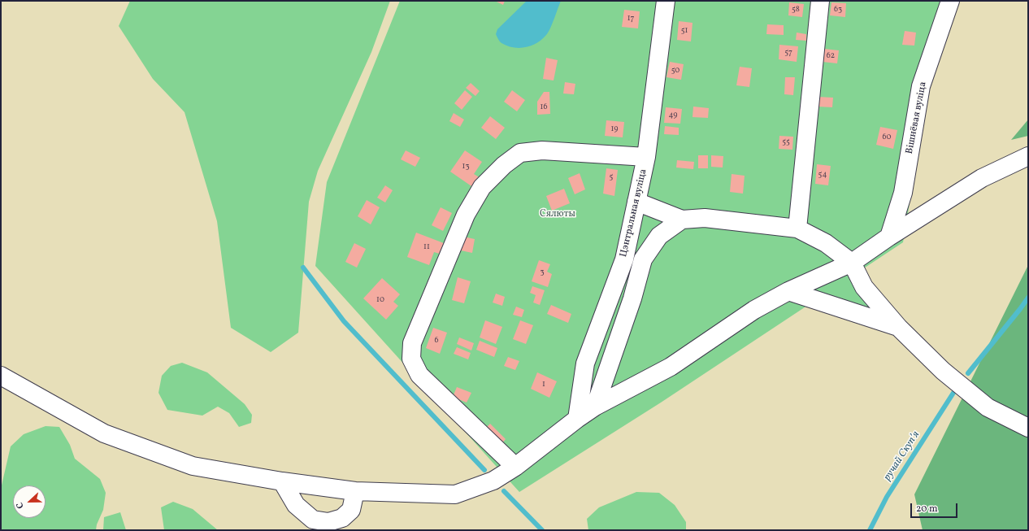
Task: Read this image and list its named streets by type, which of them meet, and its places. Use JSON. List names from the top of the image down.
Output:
{
  "streets": {
    "street": ["Вішнёвая вуліца", "Цэнтральная вуліца"]
  },
  "water": ["ручай Скупʼя"],
  "parks": ["Сялюты"],
  "house_numbers": [
    "58",
    "63",
    "17",
    "51",
    "57",
    "62",
    "50",
    "16",
    "49",
    "19",
    "60",
    "55",
    "13",
    "54",
    "5",
    "11",
    "3",
    "10",
    "6",
    "1"
  ],
  "scale_bar": "20 m",
  "north": "left"
}
